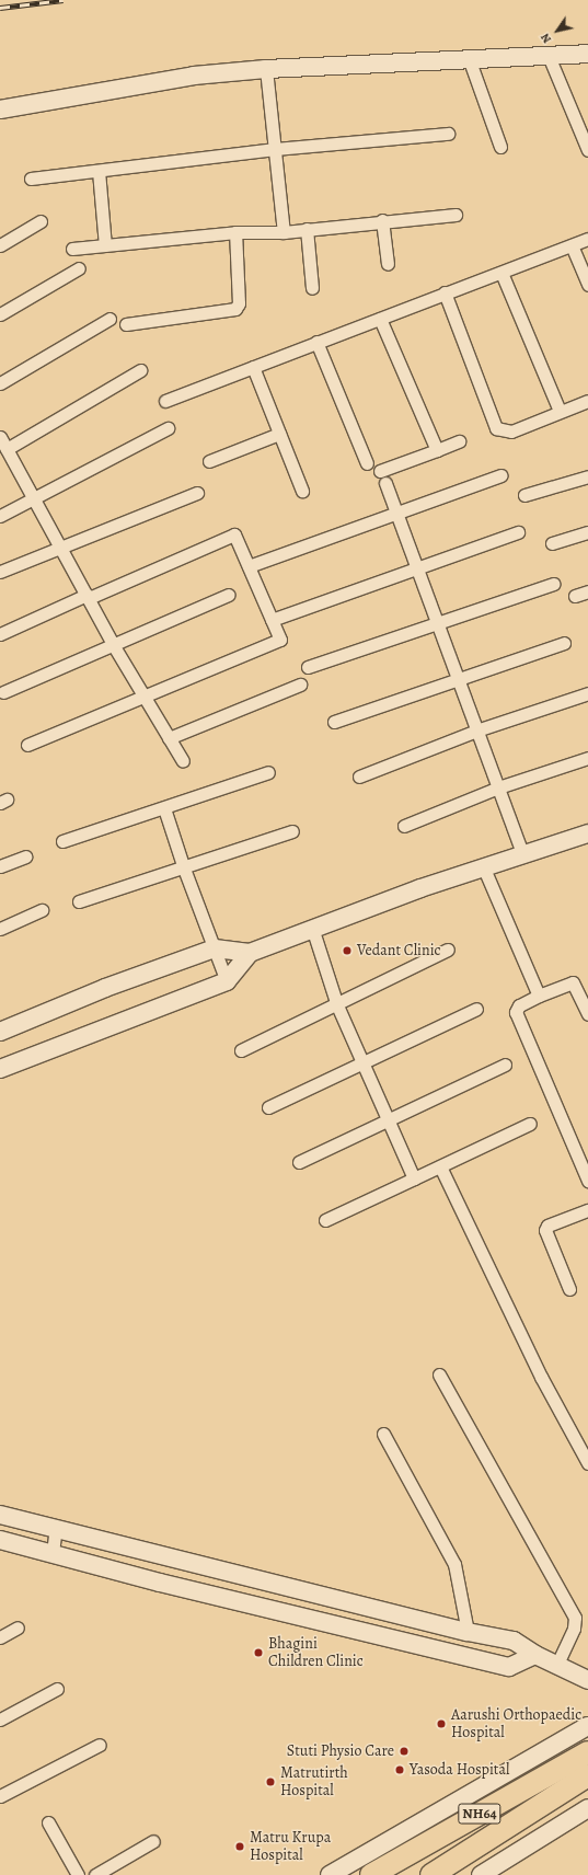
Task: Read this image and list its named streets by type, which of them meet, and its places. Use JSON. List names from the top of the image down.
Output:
{
  "streets": {
    "highway": ["NH64"]
  },
  "places": [
    "Vedant Clinic",
    "Bhagini Children Clinic",
    "Aarushi Orthopaedic Hospital",
    "Stuti Physio Care",
    "Yasoda Hospital",
    "Matrutirth Hospital",
    "Matru Krupa Hospital"
  ],
  "north": "bottom left"
}
